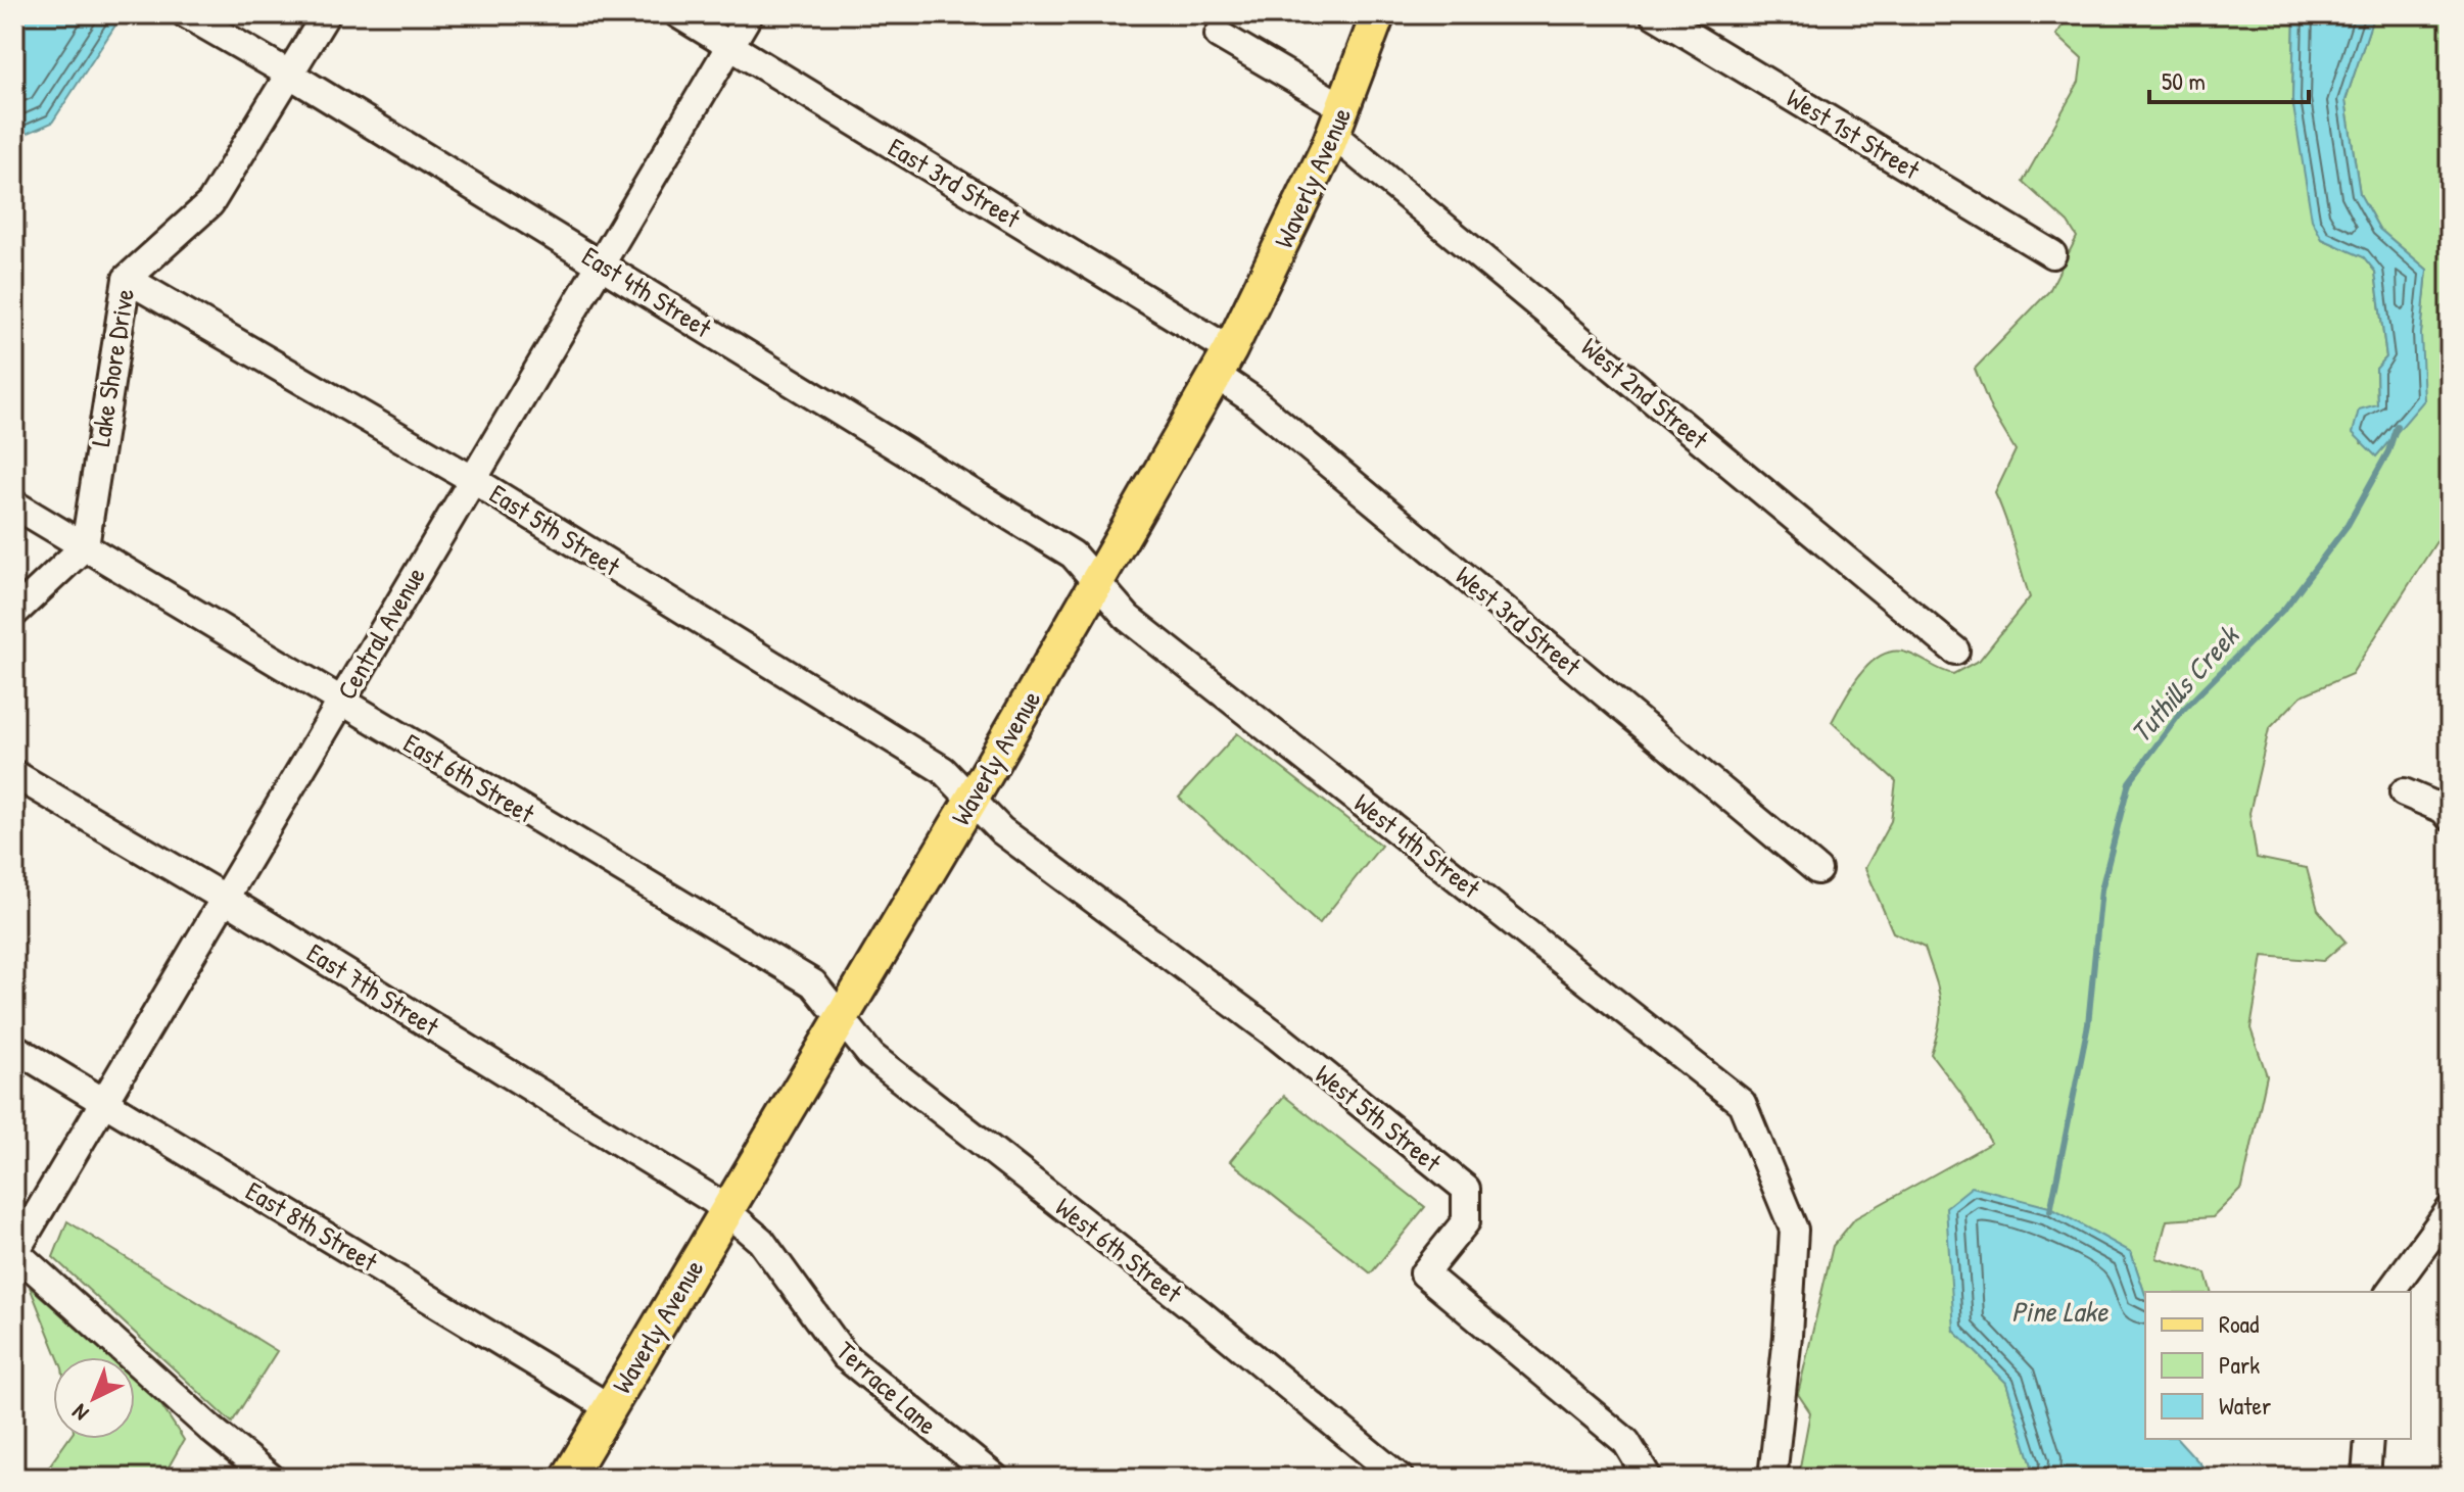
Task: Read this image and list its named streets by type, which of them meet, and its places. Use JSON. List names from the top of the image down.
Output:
{
  "streets": {
    "main road": ["Waverly Avenue"],
    "street": [
      "West 1st Street",
      "East 3rd Street",
      "East 4th Street",
      "Lake Shore Drive",
      "West 2nd Street",
      "East 5th Street",
      "West 3rd Street",
      "Central Avenue",
      "East 6th Street",
      "West 4th Street",
      "East 7th Street",
      "West 5th Street",
      "East 8th Street",
      "West 6th Street",
      "Terrace Lane"
    ]
  },
  "crossings": [
    ["Waverly Avenue", "East 3rd Street"],
    ["Waverly Avenue", "East 4th Street"],
    ["Waverly Avenue", "West 2nd Street"],
    ["Waverly Avenue", "East 5th Street"],
    ["Waverly Avenue", "West 3rd Street"],
    ["Waverly Avenue", "East 6th Street"],
    ["Waverly Avenue", "West 4th Street"],
    ["Waverly Avenue", "East 7th Street"],
    ["Waverly Avenue", "West 5th Street"],
    ["Waverly Avenue", "East 8th Street"],
    ["Waverly Avenue", "West 6th Street"],
    ["Waverly Avenue", "Terrace Lane"],
    ["East 3rd Street", "West 3rd Street"],
    ["East 3rd Street", "Central Avenue"],
    ["East 4th Street", "Lake Shore Drive"],
    ["East 4th Street", "Central Avenue"],
    ["East 4th Street", "West 4th Street"],
    ["Lake Shore Drive", "East 5th Street"],
    ["Lake Shore Drive", "East 6th Street"],
    ["East 5th Street", "Central Avenue"],
    ["East 5th Street", "West 5th Street"],
    ["Central Avenue", "East 6th Street"],
    ["Central Avenue", "East 7th Street"],
    ["Central Avenue", "East 8th Street"],
    ["East 6th Street", "West 6th Street"],
    ["East 7th Street", "Terrace Lane"]
  ],
  "water": ["Tuthills Creek", "Pine Lake"],
  "legend": ["Road", "Park", "Water"],
  "scale_bar": "50 m",
  "north": "bottom left"
}
